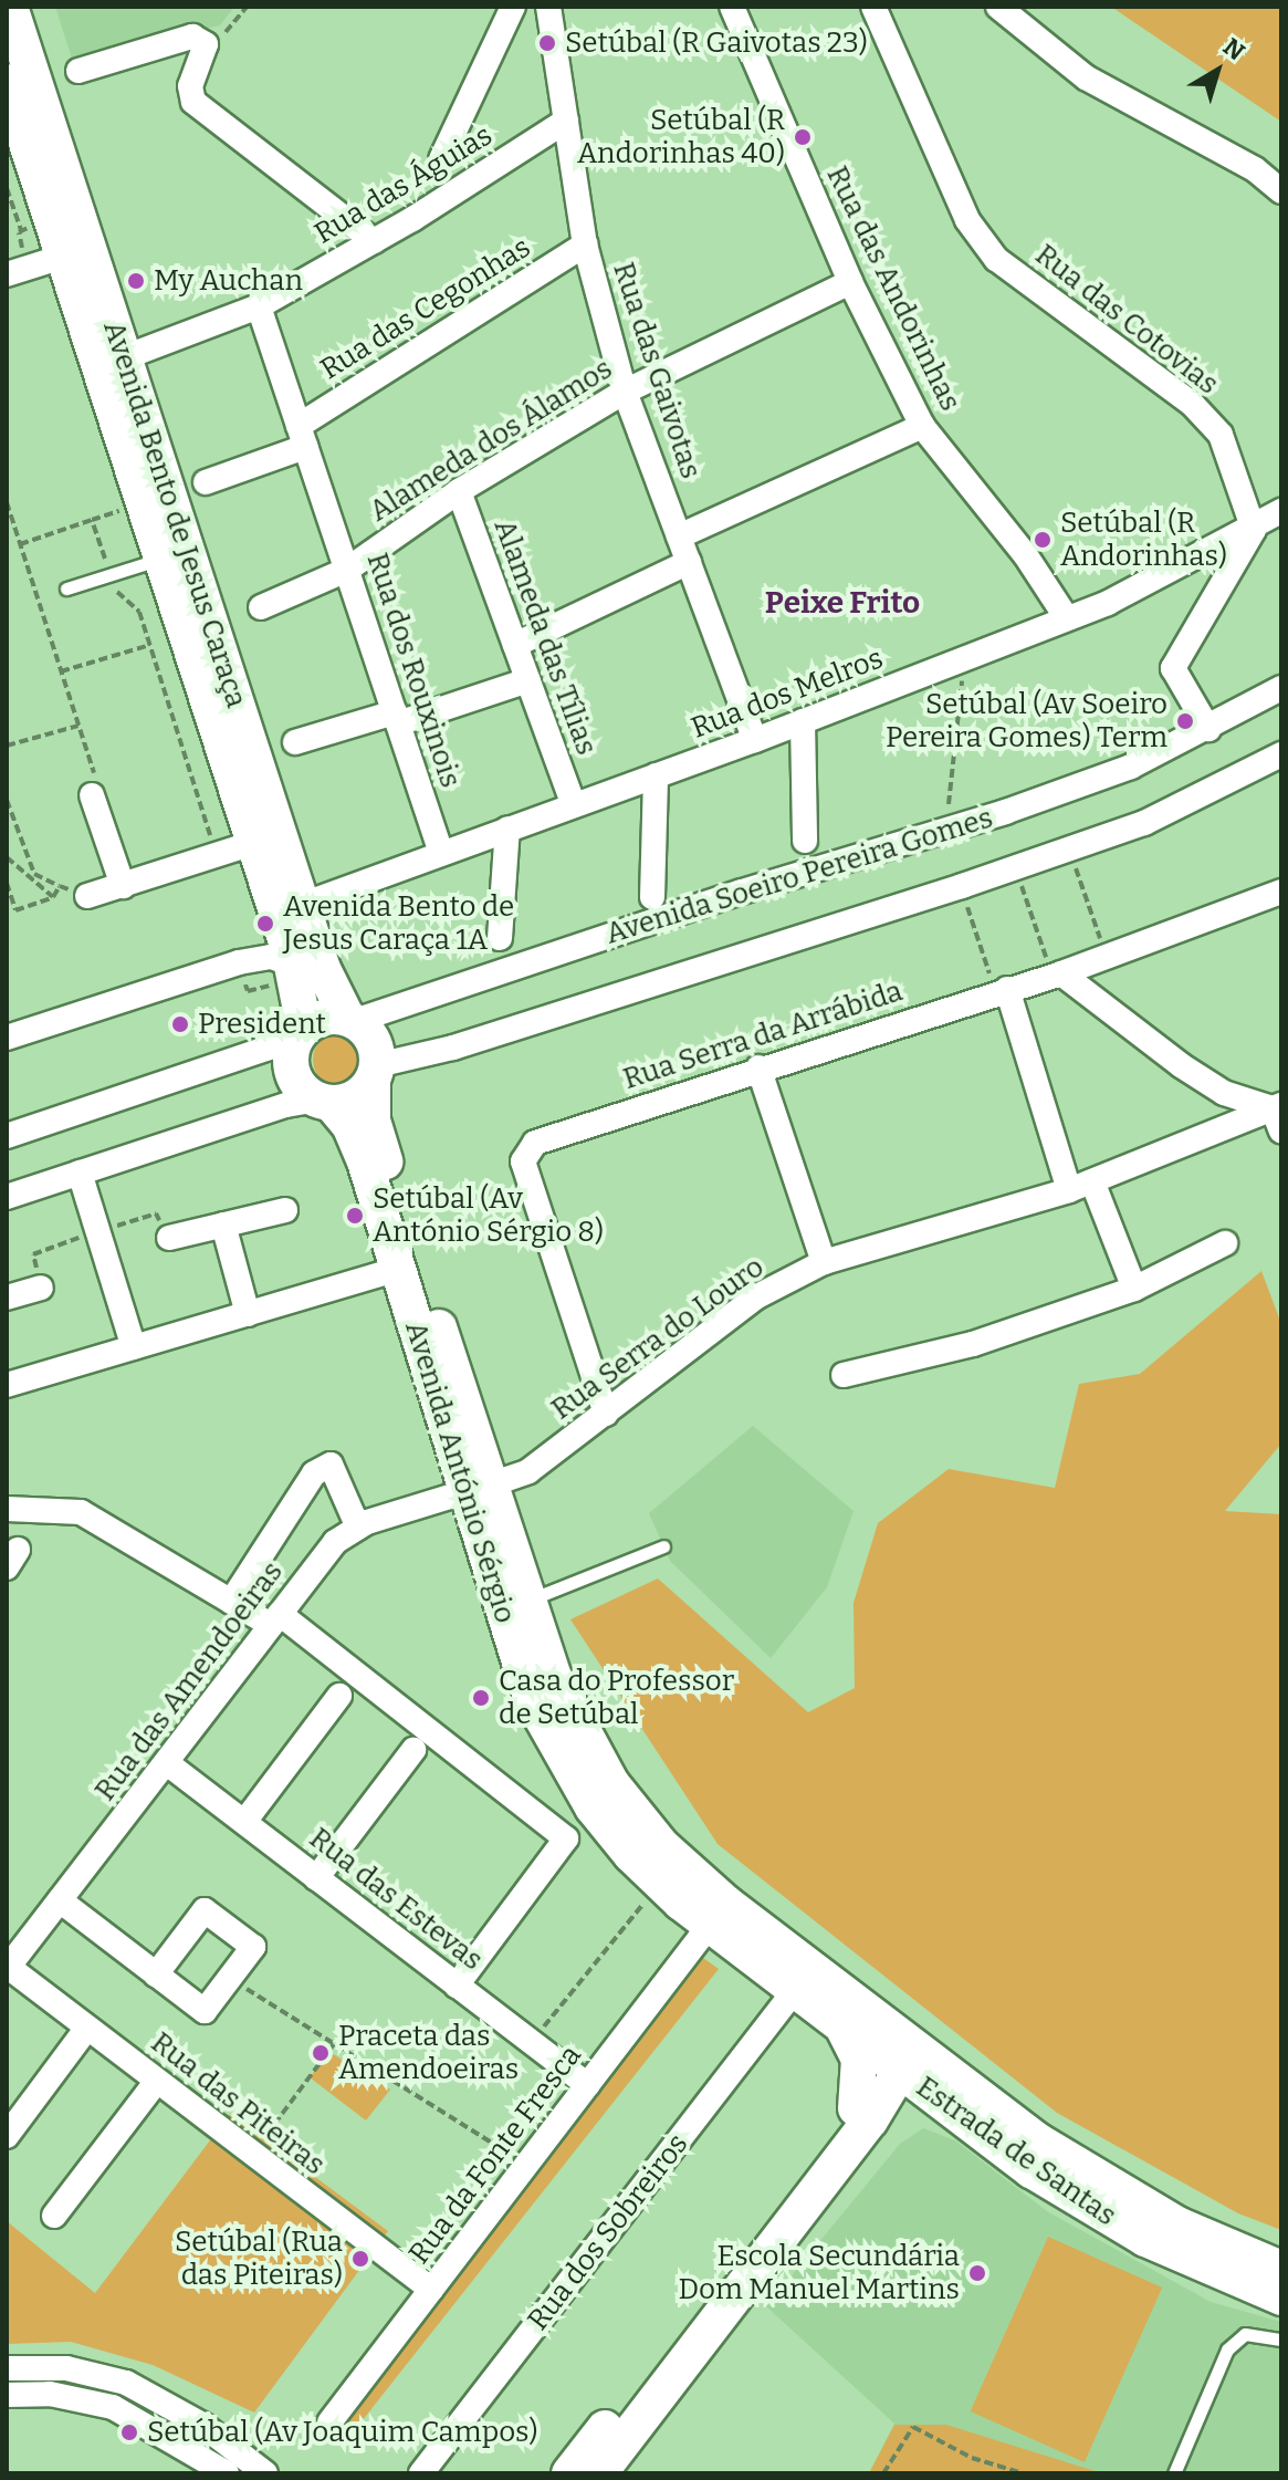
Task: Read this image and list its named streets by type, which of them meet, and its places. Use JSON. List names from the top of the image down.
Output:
{
  "streets": {
    "main road": [
      "Avenida Bento de Jesus Caraça",
      "Avenida Soeiro Pereira Gomes",
      "Avenida António Sérgio",
      "Estrada de Santas"
    ],
    "street": [
      "Rua das Águias",
      "Rua das Andorinhas",
      "Rua das Cegonhas",
      "Rua das Cotovias",
      "Rua das Gaivotas",
      "Alameda dos Álamos",
      "Alameda das Tílias",
      "Rua dos Rouxinois",
      "Rua dos Melros",
      "Rua Serra da Arrábida",
      "Rua Serra do Louro",
      "Rua das Amendoeiras",
      "Rua das Estevas",
      "Rua das Piteiras",
      "Rua da Fonte Fresca",
      "Rua dos Sobreiros"
    ]
  },
  "crossings": [
    ["Rua das Águias", "Rua das Gaivotas"],
    ["Rua das Águias", "Avenida Bento de Jesus Caraça"],
    ["Rua das Águias", "Rua dos Rouxinois"],
    ["Rua das Andorinhas", "Alameda dos Álamos"],
    ["Rua das Andorinhas", "Rua dos Melros"],
    ["Rua das Cegonhas", "Rua das Gaivotas"],
    ["Rua das Cegonhas", "Rua dos Rouxinois"],
    ["Rua das Cotovias", "Rua dos Melros"],
    ["Rua das Gaivotas", "Alameda dos Álamos"],
    ["Rua das Gaivotas", "Rua dos Melros"],
    ["Alameda dos Álamos", "Alameda das Tílias"],
    ["Alameda dos Álamos", "Rua dos Rouxinois"],
    ["Avenida Bento de Jesus Caraça", "Rua dos Melros"],
    ["Avenida Bento de Jesus Caraça", "Avenida Soeiro Pereira Gomes"],
    ["Avenida Bento de Jesus Caraça", "Avenida António Sérgio"],
    ["Alameda das Tílias", "Rua dos Melros"],
    ["Rua dos Rouxinois", "Rua dos Melros"],
    ["Avenida Soeiro Pereira Gomes", "Avenida António Sérgio"],
    ["Rua Serra da Arrábida", "Rua Serra do Louro"],
    ["Rua Serra do Louro", "Avenida António Sérgio"],
    ["Rua Serra do Louro", "Rua das Amendoeiras"],
    ["Avenida António Sérgio", "Rua das Amendoeiras"],
    ["Avenida António Sérgio", "Estrada de Santas"],
    ["Avenida António Sérgio", "Rua da Fonte Fresca"],
    ["Avenida António Sérgio", "Rua dos Sobreiros"],
    ["Rua das Amendoeiras", "Rua das Estevas"],
    ["Rua das Amendoeiras", "Rua das Piteiras"],
    ["Rua das Estevas", "Rua da Fonte Fresca"],
    ["Rua das Piteiras", "Rua da Fonte Fresca"]
  ],
  "districts": ["Peixe Frito"],
  "places": [
    "Setúbal (R Gaivotas 23)",
    "Setúbal (R Andorinhas 40)",
    "My Auchan",
    "Setúbal (R Andorinhas)",
    "Setúbal (Av Soeiro Pereira Gomes) Term",
    "Avenida Bento de Jesus Caraça 1A",
    "President",
    "Setúbal (Av António Sérgio 8)",
    "Casa do Professor de Setúbal",
    "Praceta das Amendoeiras",
    "Setúbal (Rua das Piteiras)",
    "Escola Secundária Dom Manuel Martins",
    "Setúbal (Av Joaquim Campos)"
  ],
  "north": "top right"
}
